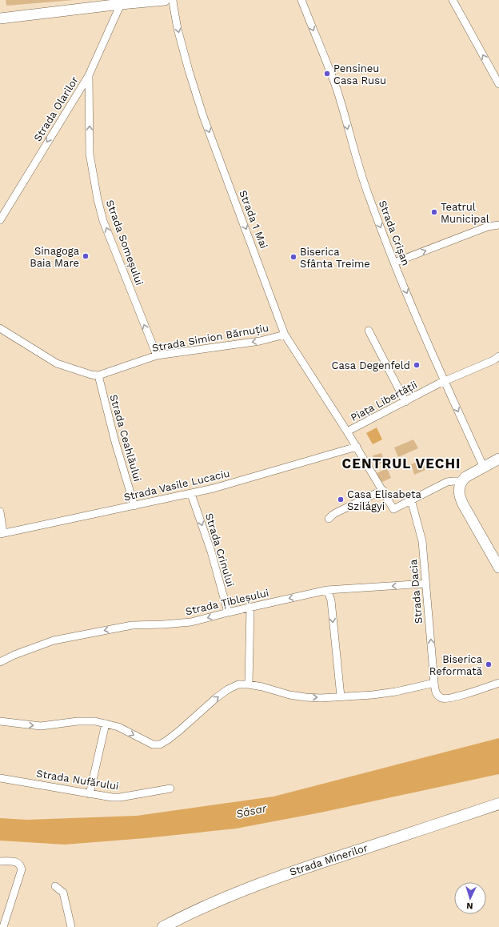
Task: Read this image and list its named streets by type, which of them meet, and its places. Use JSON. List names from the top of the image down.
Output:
{
  "streets": {
    "main road": ["Strada Minerilor"],
    "street": [
      "Strada Olarilor",
      "Strada 1 Mai",
      "Strada Crișan",
      "Strada Someșului",
      "Strada Simion Bărnuțiu",
      "Piața Libertății",
      "Strada Ceahlăului",
      "Strada Vasile Lucaciu",
      "Strada Crinului",
      "Strada Dacia",
      "Strada Țibleșului",
      "Strada Nufărului"
    ]
  },
  "crossings": [
    ["Strada Olarilor", "Strada Someșului"],
    ["Strada 1 Mai", "Strada Simion Bărnuțiu"],
    ["Strada 1 Mai", "Piața Libertății"],
    ["Strada Crișan", "Piața Libertății"],
    ["Strada Someșului", "Strada Simion Bărnuțiu"],
    ["Strada Simion Bărnuțiu", "Strada Ceahlăului"],
    ["Piața Libertății", "Strada Vasile Lucaciu"],
    ["Piața Libertății", "Strada Dacia"],
    ["Strada Ceahlăului", "Strada Vasile Lucaciu"],
    ["Strada Vasile Lucaciu", "Strada Crinului"],
    ["Strada Crinului", "Strada Țibleșului"],
    ["Strada Dacia", "Strada Țibleșului"]
  ],
  "one_way": [
    "Strada Olarilor",
    "Strada 1 Mai",
    "Strada Crișan",
    "Strada Someșului",
    "Strada Simion Bărnuțiu",
    "Strada Crinului",
    "Strada Dacia",
    "Strada Țibleșului"
  ],
  "districts": ["CENTRUL VECHI"],
  "water": ["Săsar"],
  "places": [
    "Pensineu Casa Rusu",
    "Teatrul Municipal",
    "Sinagoga Baia Mare",
    "Biserica Sfânta Treime",
    "Casa Degenfeld",
    "Casa Elisabeta Szilágyi",
    "Biserica Reformată"
  ],
  "north": "bottom"
}
